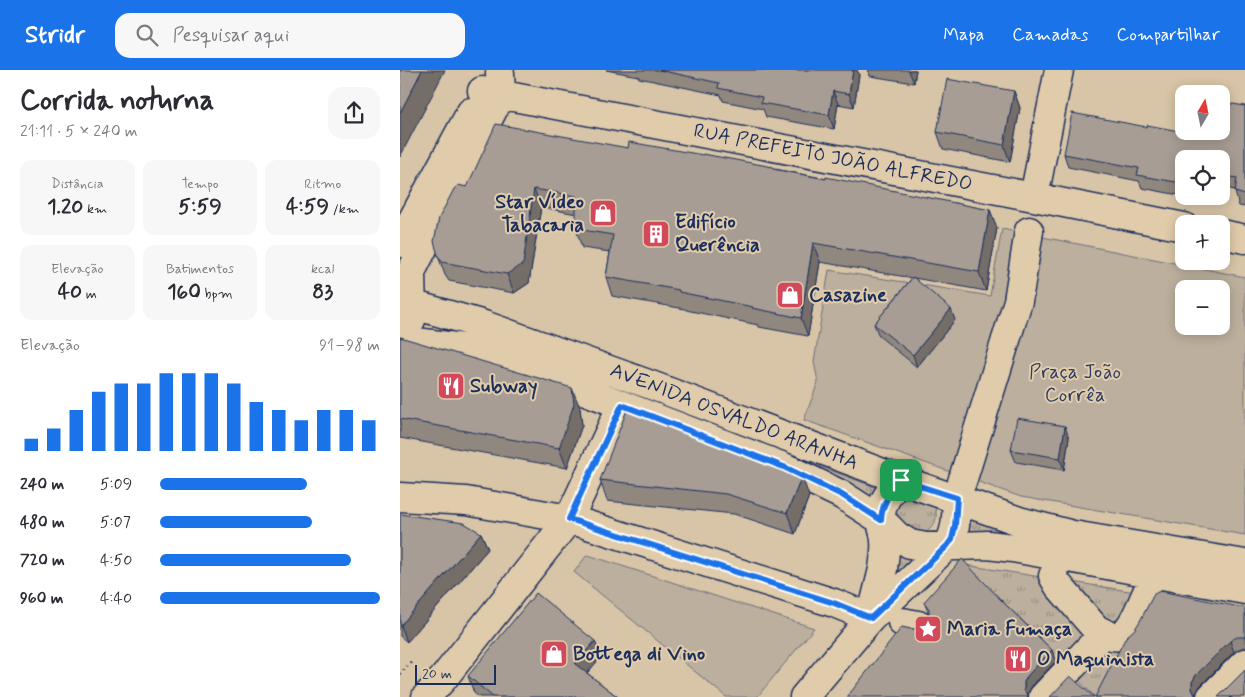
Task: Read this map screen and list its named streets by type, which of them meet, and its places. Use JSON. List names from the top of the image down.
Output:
{
  "streets": {
    "street": ["RUA PREFEITO JOÃO ALFREDO", "AVENIDA OSVALDO ARANHA"]
  },
  "parks": ["Praça João Corrêa"],
  "places": {
    "shop": ["Star Vídeo Tabacaria", "Casazine", "Bottega di Vino"],
    "building": ["Edifício Querência"],
    "restaurant": ["Subway", "O Maquinista"],
    "place": ["Maria Fumaça"]
  },
  "scale_bar": "20 m",
  "north": "top",
  "page": {
    "header": "Stridr",
    "search": "Pesquisar aqui",
    "nav": ["Mapa", "Camadas", "Compartilhar"],
    "heading": ["Corrida noturna", "21:11 · 5 × 240 m"],
    "map_buttons": ["+", "−"],
    "stats": [
      ["Distância", "1.20 km"],
      ["Tempo", "5:59"],
      ["Ritmo", "4:59 /km"],
      ["Elevação", "40 m"],
      ["Batimentos", "160 bpm"],
      ["kcal", "83"]
    ],
    "chart": ["Elevação", "91–98 m"],
    "list": [
      {
        "name": "240 m",
        "note": "5:09"
      },
      {
        "name": "480 m",
        "note": "5:07"
      },
      {
        "name": "720 m",
        "note": "4:50"
      },
      {
        "name": "960 m",
        "note": "4:40"
      }
    ],
    "scale": "20 m"
  }
}
